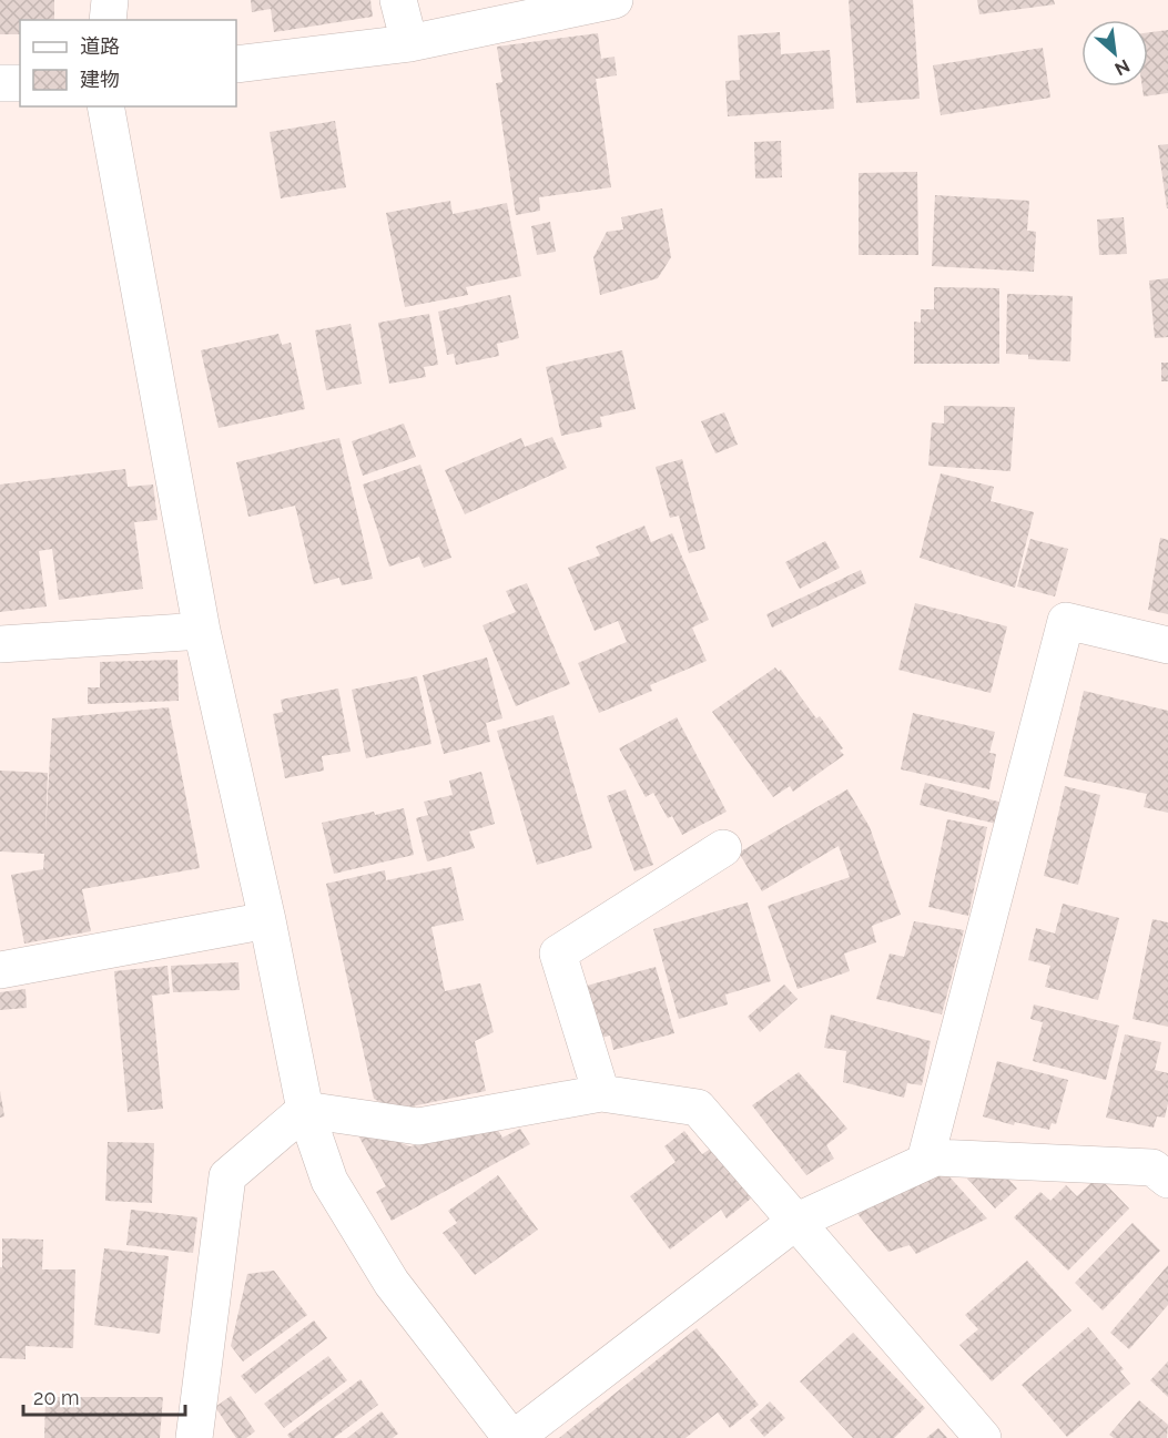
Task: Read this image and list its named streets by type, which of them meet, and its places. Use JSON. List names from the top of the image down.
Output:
{
  "legend": ["道路", "建物"],
  "scale_bar": "20 m",
  "north": "bottom right"
}
